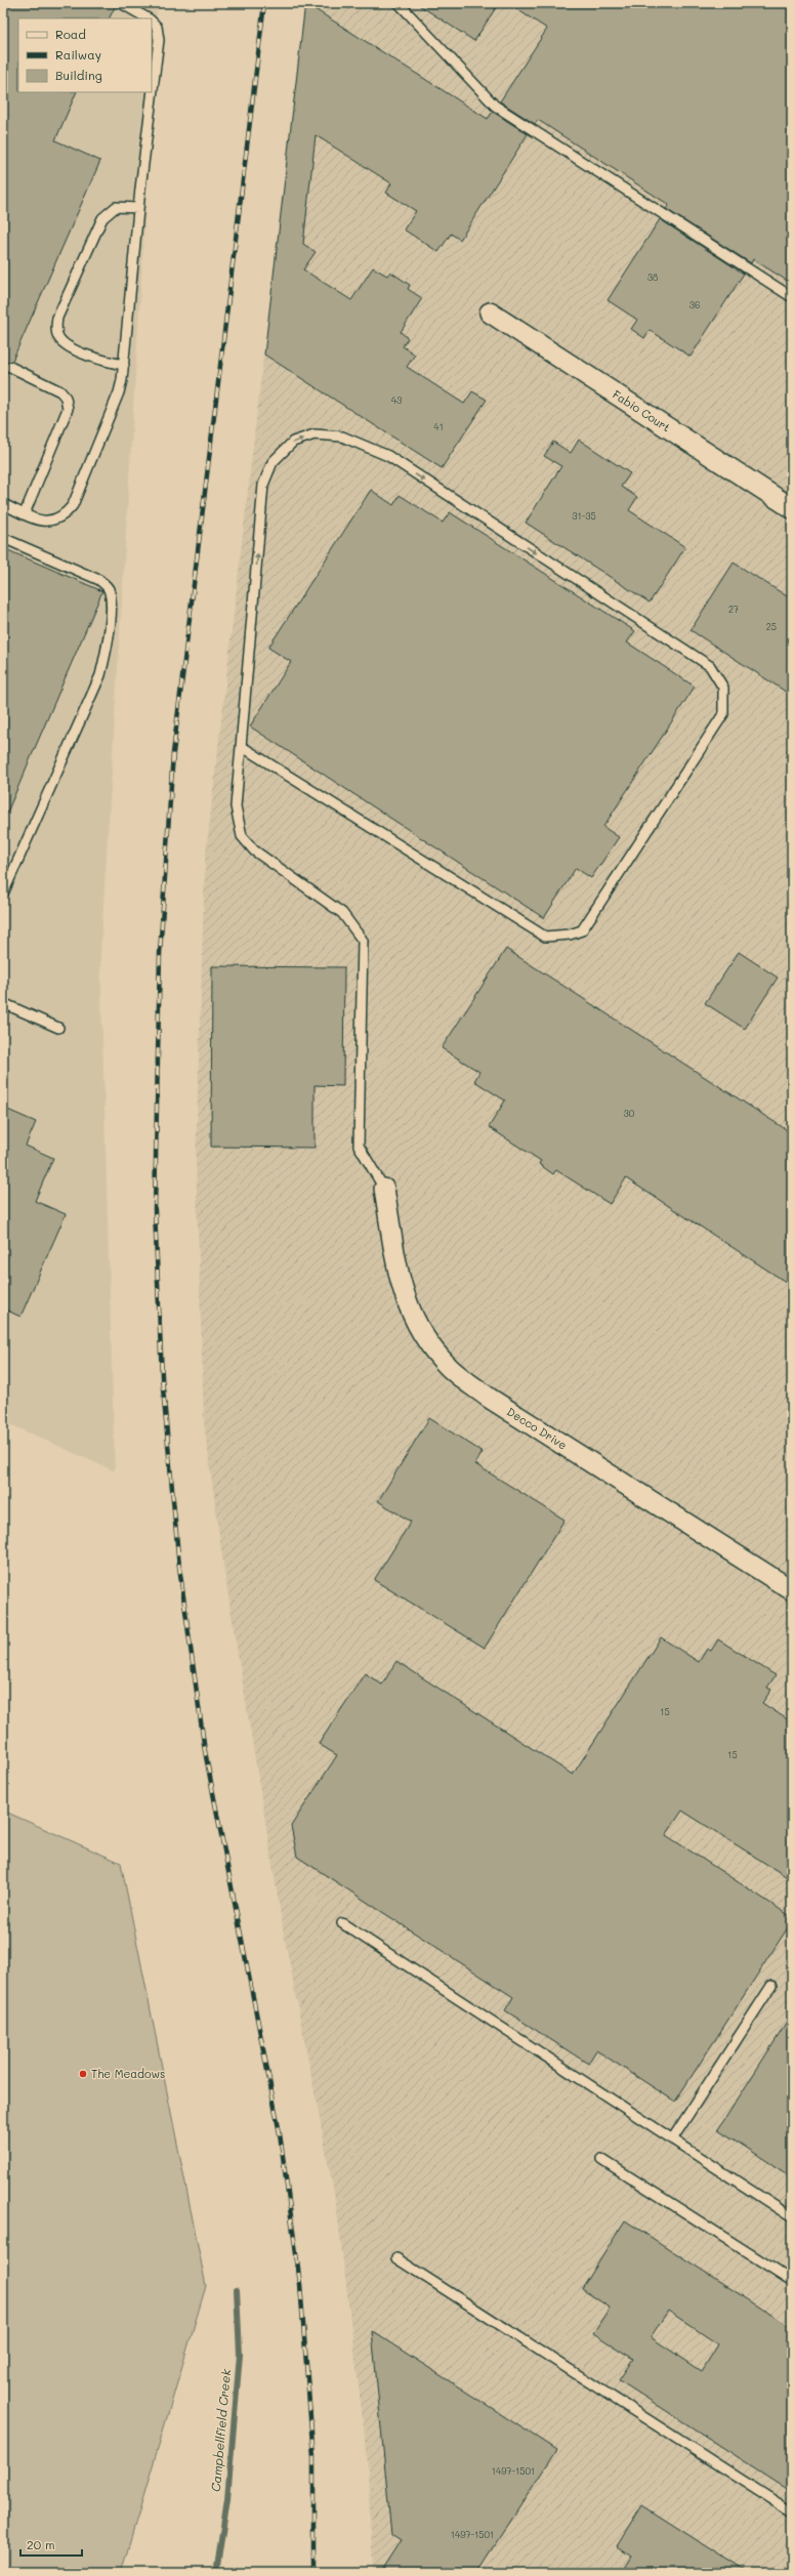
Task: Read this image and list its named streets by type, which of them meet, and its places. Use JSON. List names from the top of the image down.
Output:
{
  "streets": {
    "street": ["Fabio Court", "Decco Drive"]
  },
  "water": ["Campbellfield Creek"],
  "places": ["The Meadows"],
  "house_numbers": [
    "38",
    "36",
    "43",
    "41",
    "31-35",
    "27",
    "25",
    "30",
    "15",
    "15",
    "1497-1501",
    "1497-1501"
  ],
  "legend": ["Road", "Railway", "Building"],
  "scale_bar": "20 m"
}
